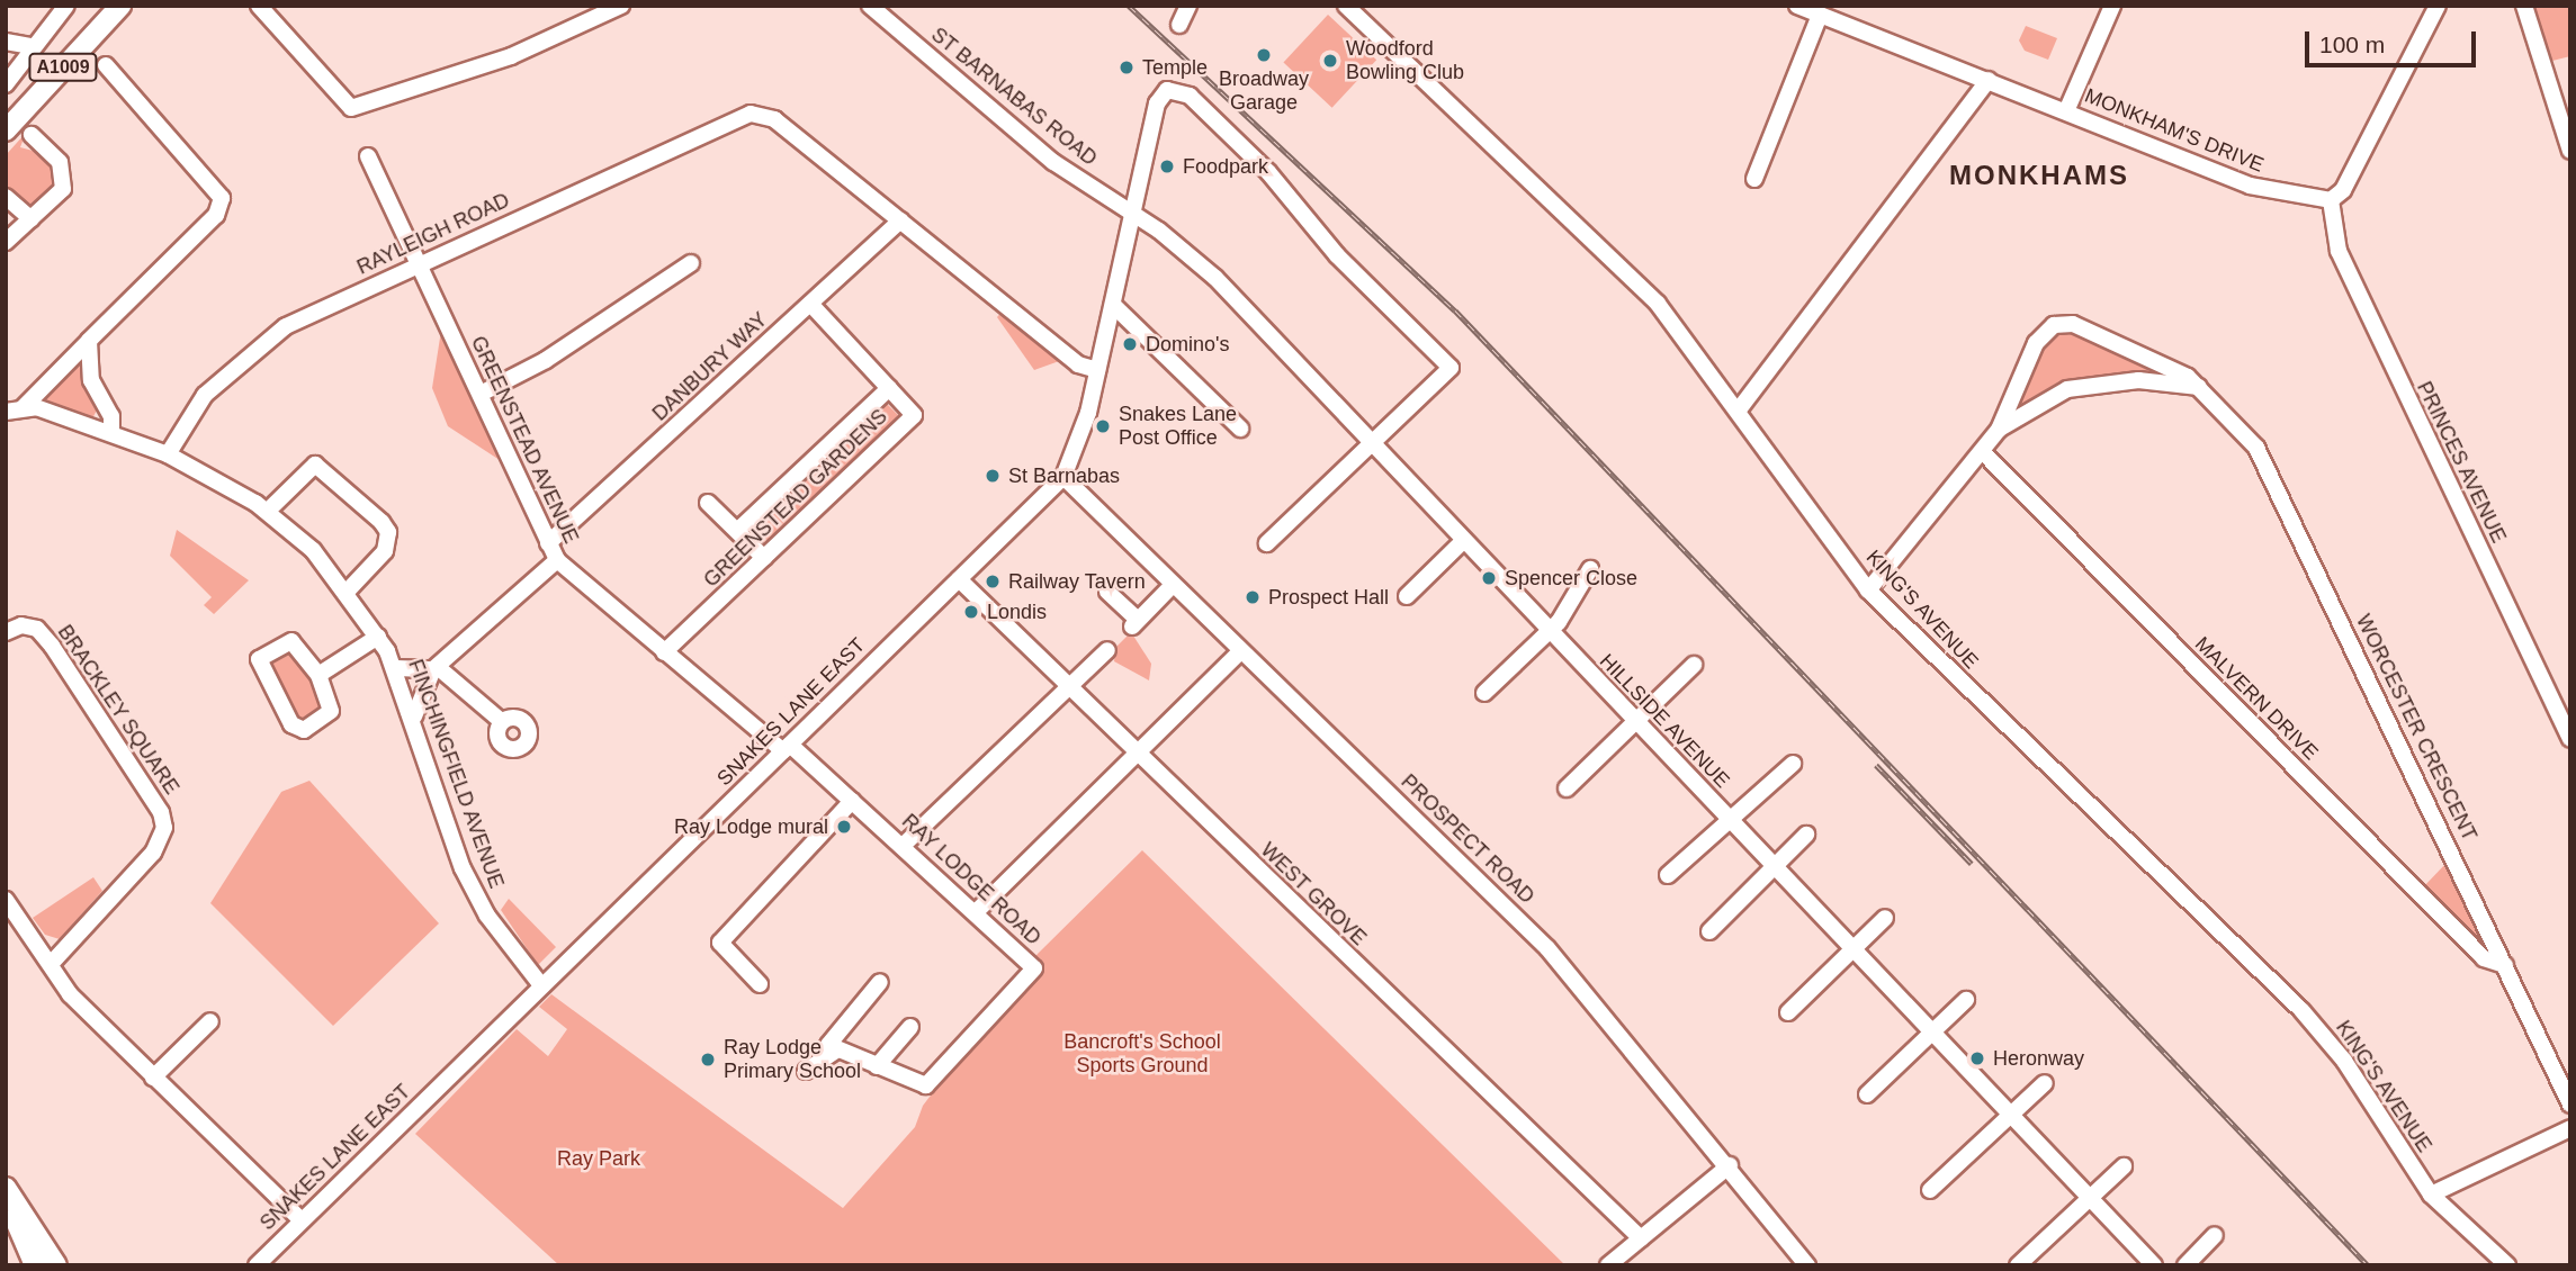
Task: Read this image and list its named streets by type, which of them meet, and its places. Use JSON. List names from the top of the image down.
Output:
{
  "streets": {
    "main road": ["A1009"],
    "street": [
      "ST BARNABAS ROAD",
      "MONKHAM'S DRIVE",
      "RAYLEIGH ROAD",
      "DANBURY WAY",
      "GREENSTEAD AVENUE",
      "PRINCES AVENUE",
      "GREENSTEAD GARDENS",
      "KING'S AVENUE",
      "MALVERN DRIVE",
      "BRACKLEY SQUARE",
      "SNAKES LANE EAST",
      "HILLSIDE AVENUE",
      "WORCESTER CRESCENT",
      "FINCHINGFIELD AVENUE",
      "PROSPECT ROAD",
      "RAY LODGE ROAD",
      "WEST GROVE"
    ]
  },
  "crossings": [
    ["ST BARNABAS ROAD", "SNAKES LANE EAST"],
    ["ST BARNABAS ROAD", "HILLSIDE AVENUE"],
    ["MONKHAM'S DRIVE", "PRINCES AVENUE"],
    ["RAYLEIGH ROAD", "DANBURY WAY"],
    ["RAYLEIGH ROAD", "GREENSTEAD AVENUE"],
    ["RAYLEIGH ROAD", "FINCHINGFIELD AVENUE"],
    ["DANBURY WAY", "GREENSTEAD AVENUE"],
    ["DANBURY WAY", "GREENSTEAD GARDENS"],
    ["GREENSTEAD AVENUE", "GREENSTEAD GARDENS"],
    ["GREENSTEAD AVENUE", "SNAKES LANE EAST"],
    ["GREENSTEAD AVENUE", "RAY LODGE ROAD"],
    ["KING'S AVENUE", "WORCESTER CRESCENT"],
    ["MALVERN DRIVE", "WORCESTER CRESCENT"],
    ["SNAKES LANE EAST", "HILLSIDE AVENUE"],
    ["SNAKES LANE EAST", "FINCHINGFIELD AVENUE"],
    ["SNAKES LANE EAST", "PROSPECT ROAD"],
    ["SNAKES LANE EAST", "RAY LODGE ROAD"],
    ["SNAKES LANE EAST", "WEST GROVE"]
  ],
  "districts": ["MONKHAMS"],
  "parks": ["Bancroft's School Sports Ground", "Ray Park"],
  "places": [
    "Broadway Garage",
    "Woodford Bowling Club",
    "Temple",
    "Foodpark",
    "Domino's",
    "Snakes Lane Post Office",
    "St Barnabas",
    "Spencer Close",
    "Railway Tavern",
    "Prospect Hall",
    "Londis",
    "Ray Lodge mural",
    "Heronway",
    "Ray Lodge Primary School"
  ],
  "scale_bar": "100 m"
}
